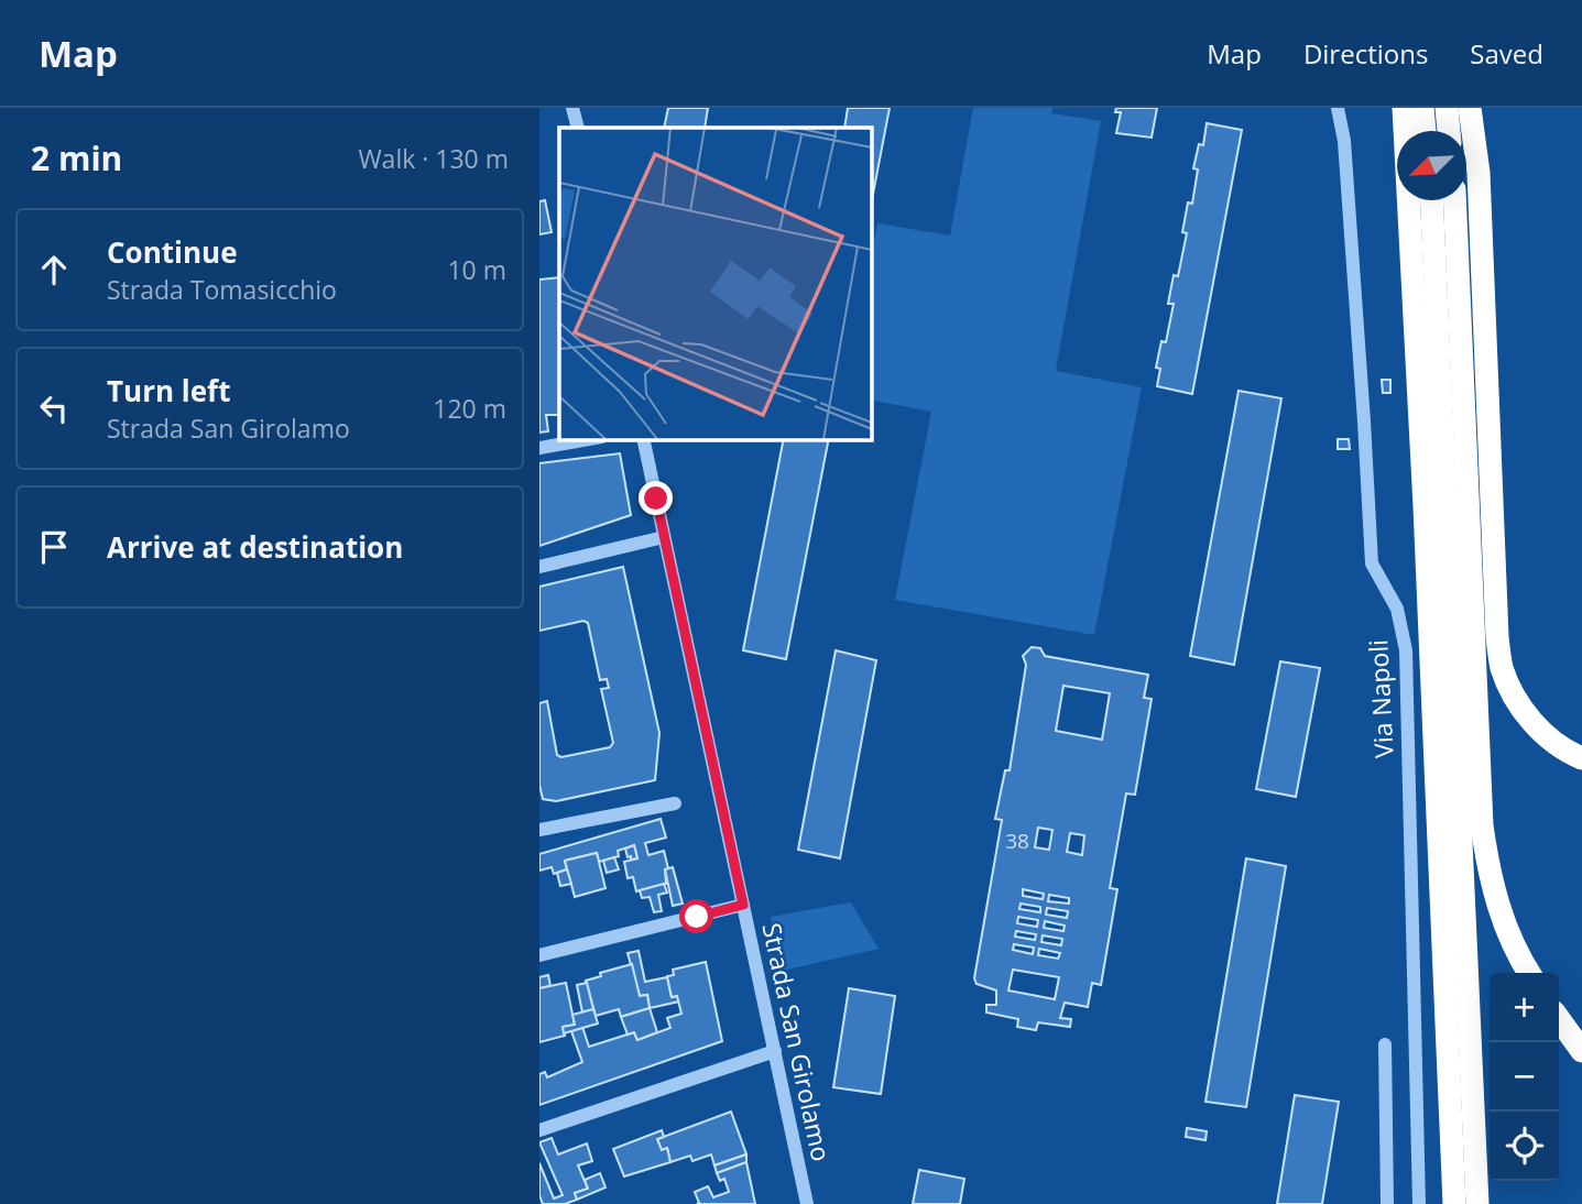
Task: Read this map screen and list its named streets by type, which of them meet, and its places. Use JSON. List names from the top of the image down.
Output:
{
  "streets": {
    "street": ["Via Napoli", "Strada San Girolamo"]
  },
  "house_numbers": ["38"],
  "north": "bottom left",
  "page": {
    "header": "Map",
    "nav": ["Map", "Directions", "Saved"],
    "heading": ["2 min", "Walk · 130 m"],
    "list": [
      ["Continue", "Strada Tomasicchio", "10 m"],
      ["Turn left", "Strada San Girolamo", "120 m"],
      "Arrive at destination"
    ],
    "map_buttons": ["+", "−"]
  }
}
